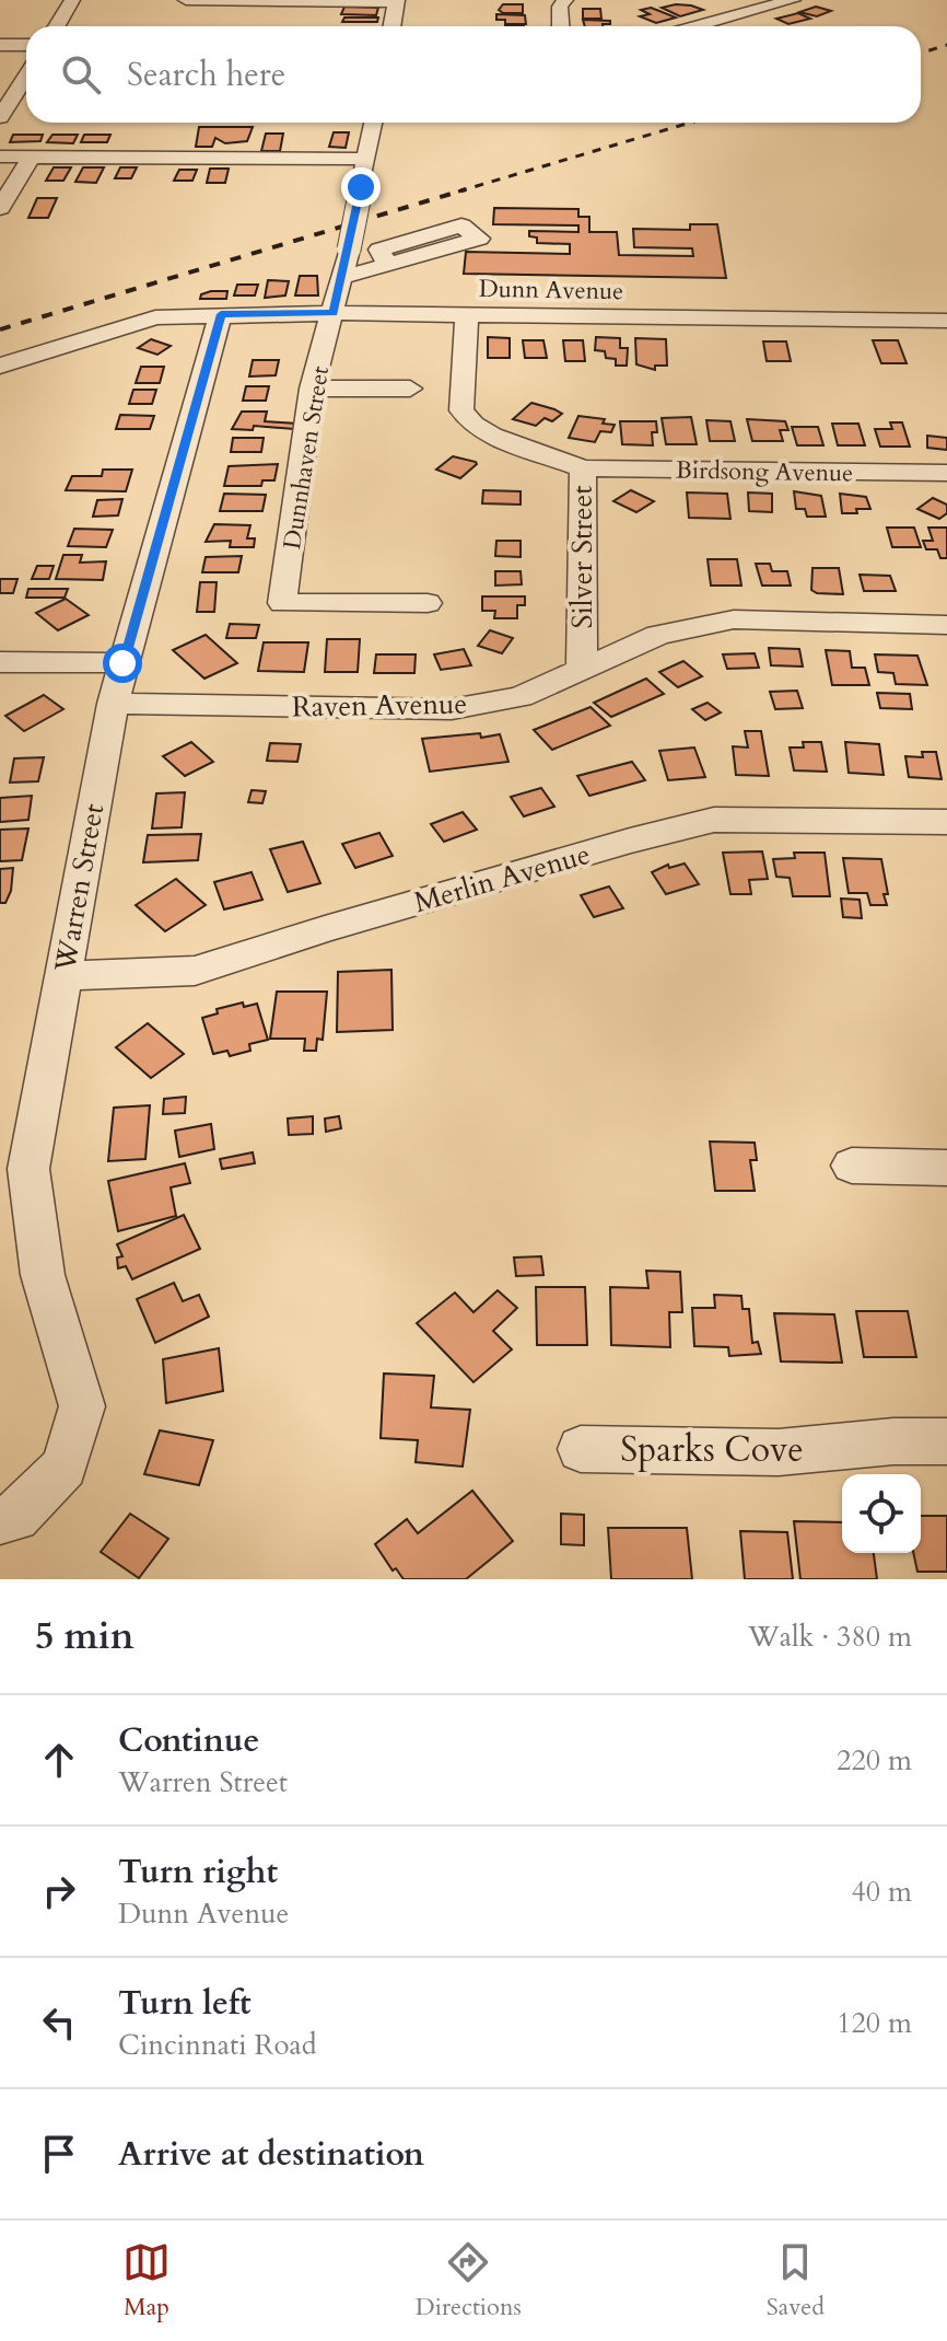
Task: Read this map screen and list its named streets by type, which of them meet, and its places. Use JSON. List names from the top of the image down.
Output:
{
  "streets": {
    "street": [
      "Dunn Avenue",
      "Dunnhaven Street",
      "Birdsong Avenue",
      "Silver Street",
      "Raven Avenue",
      "Merlin Avenue",
      "Warren Street",
      "Sparks Cove"
    ]
  },
  "crossings": [
    ["Dunn Avenue", "Dunnhaven Street"],
    ["Dunn Avenue", "Silver Street"],
    ["Dunn Avenue", "Warren Street"],
    ["Birdsong Avenue", "Silver Street"],
    ["Silver Street", "Raven Avenue"],
    ["Raven Avenue", "Warren Street"],
    ["Merlin Avenue", "Warren Street"]
  ],
  "page": {
    "search": "Search here",
    "heading": ["5 min", "Walk · 380 m"],
    "list": [
      ["Continue", "Warren Street", "220 m"],
      ["Turn right", "Dunn Avenue", "40 m"],
      ["Turn left", "Cincinnati Road", "120 m"],
      "Arrive at destination"
    ],
    "nav": ["Map", "Directions", "Saved"]
  }
}
